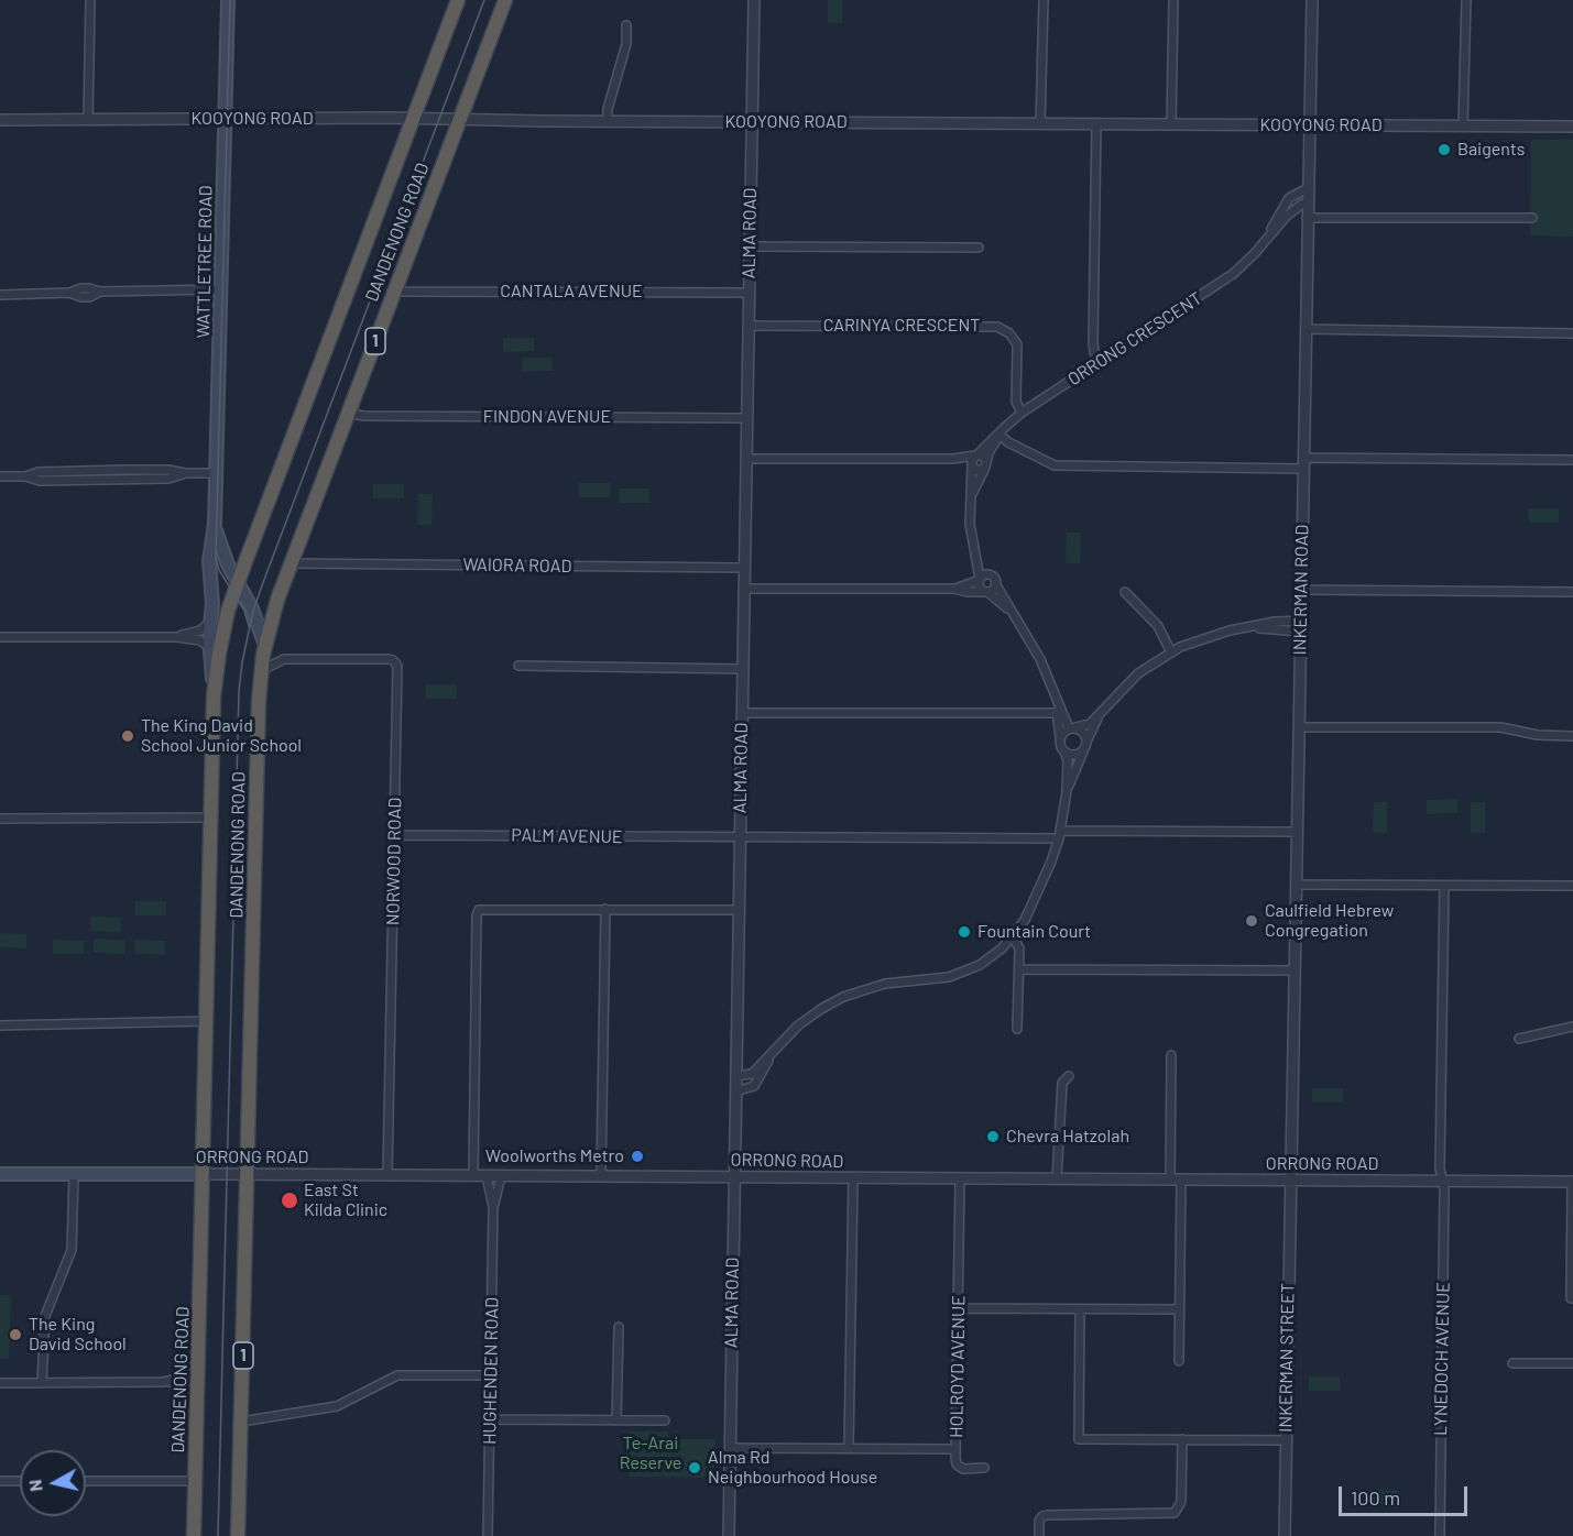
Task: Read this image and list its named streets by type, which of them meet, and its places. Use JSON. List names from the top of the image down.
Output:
{
  "streets": {
    "highway": ["DANDENONG ROAD", "1"],
    "main road": ["WATTLETREE ROAD", "ORRONG ROAD"],
    "street": [
      "KOOYONG ROAD",
      "ALMA ROAD",
      "CANTALA AVENUE",
      "CARINYA CRESCENT",
      "ORRONG CRESCENT",
      "FINDON AVENUE",
      "WAIORA ROAD",
      "INKERMAN ROAD",
      "PALM AVENUE",
      "NORWOOD ROAD",
      "INKERMAN STREET",
      "LYNEDOCH AVENUE",
      "HOLROYD AVENUE",
      "HUGHENDEN ROAD"
    ]
  },
  "crossings": [
    ["KOOYONG ROAD", "DANDENONG ROAD"],
    ["KOOYONG ROAD", "ALMA ROAD"],
    ["KOOYONG ROAD", "WATTLETREE ROAD"],
    ["KOOYONG ROAD", "INKERMAN ROAD"],
    ["DANDENONG ROAD", "WATTLETREE ROAD"],
    ["DANDENONG ROAD", "CANTALA AVENUE"],
    ["DANDENONG ROAD", "FINDON AVENUE"],
    ["DANDENONG ROAD", "WAIORA ROAD"],
    ["DANDENONG ROAD", "NORWOOD ROAD"],
    ["DANDENONG ROAD", "ORRONG ROAD"],
    ["ALMA ROAD", "CANTALA AVENUE"],
    ["ALMA ROAD", "CARINYA CRESCENT"],
    ["ALMA ROAD", "FINDON AVENUE"],
    ["ALMA ROAD", "WAIORA ROAD"],
    ["ALMA ROAD", "PALM AVENUE"],
    ["ALMA ROAD", "ORRONG ROAD"],
    ["ALMA ROAD", "HOLROYD AVENUE"],
    ["WATTLETREE ROAD", "NORWOOD ROAD"],
    ["CARINYA CRESCENT", "ORRONG CRESCENT"],
    ["ORRONG CRESCENT", "INKERMAN ROAD"],
    ["INKERMAN ROAD", "PALM AVENUE"],
    ["INKERMAN ROAD", "ORRONG ROAD"],
    ["INKERMAN ROAD", "INKERMAN STREET"],
    ["PALM AVENUE", "NORWOOD ROAD"],
    ["NORWOOD ROAD", "ORRONG ROAD"],
    ["ORRONG ROAD", "INKERMAN STREET"],
    ["ORRONG ROAD", "LYNEDOCH AVENUE"],
    ["ORRONG ROAD", "HOLROYD AVENUE"],
    ["ORRONG ROAD", "HUGHENDEN ROAD"]
  ],
  "parks": ["Te-Arai Reserve"],
  "places": [
    "Baigents",
    "The King David School Junior School",
    "Caulfield Hebrew Congregation",
    "Fountain Court",
    "Chevra Hatzolah",
    "Woolworths Metro",
    "East St Kilda Clinic",
    "The King David School",
    "Alma Rd Neighbourhood House"
  ],
  "scale_bar": "100 m",
  "north": "left"
}
